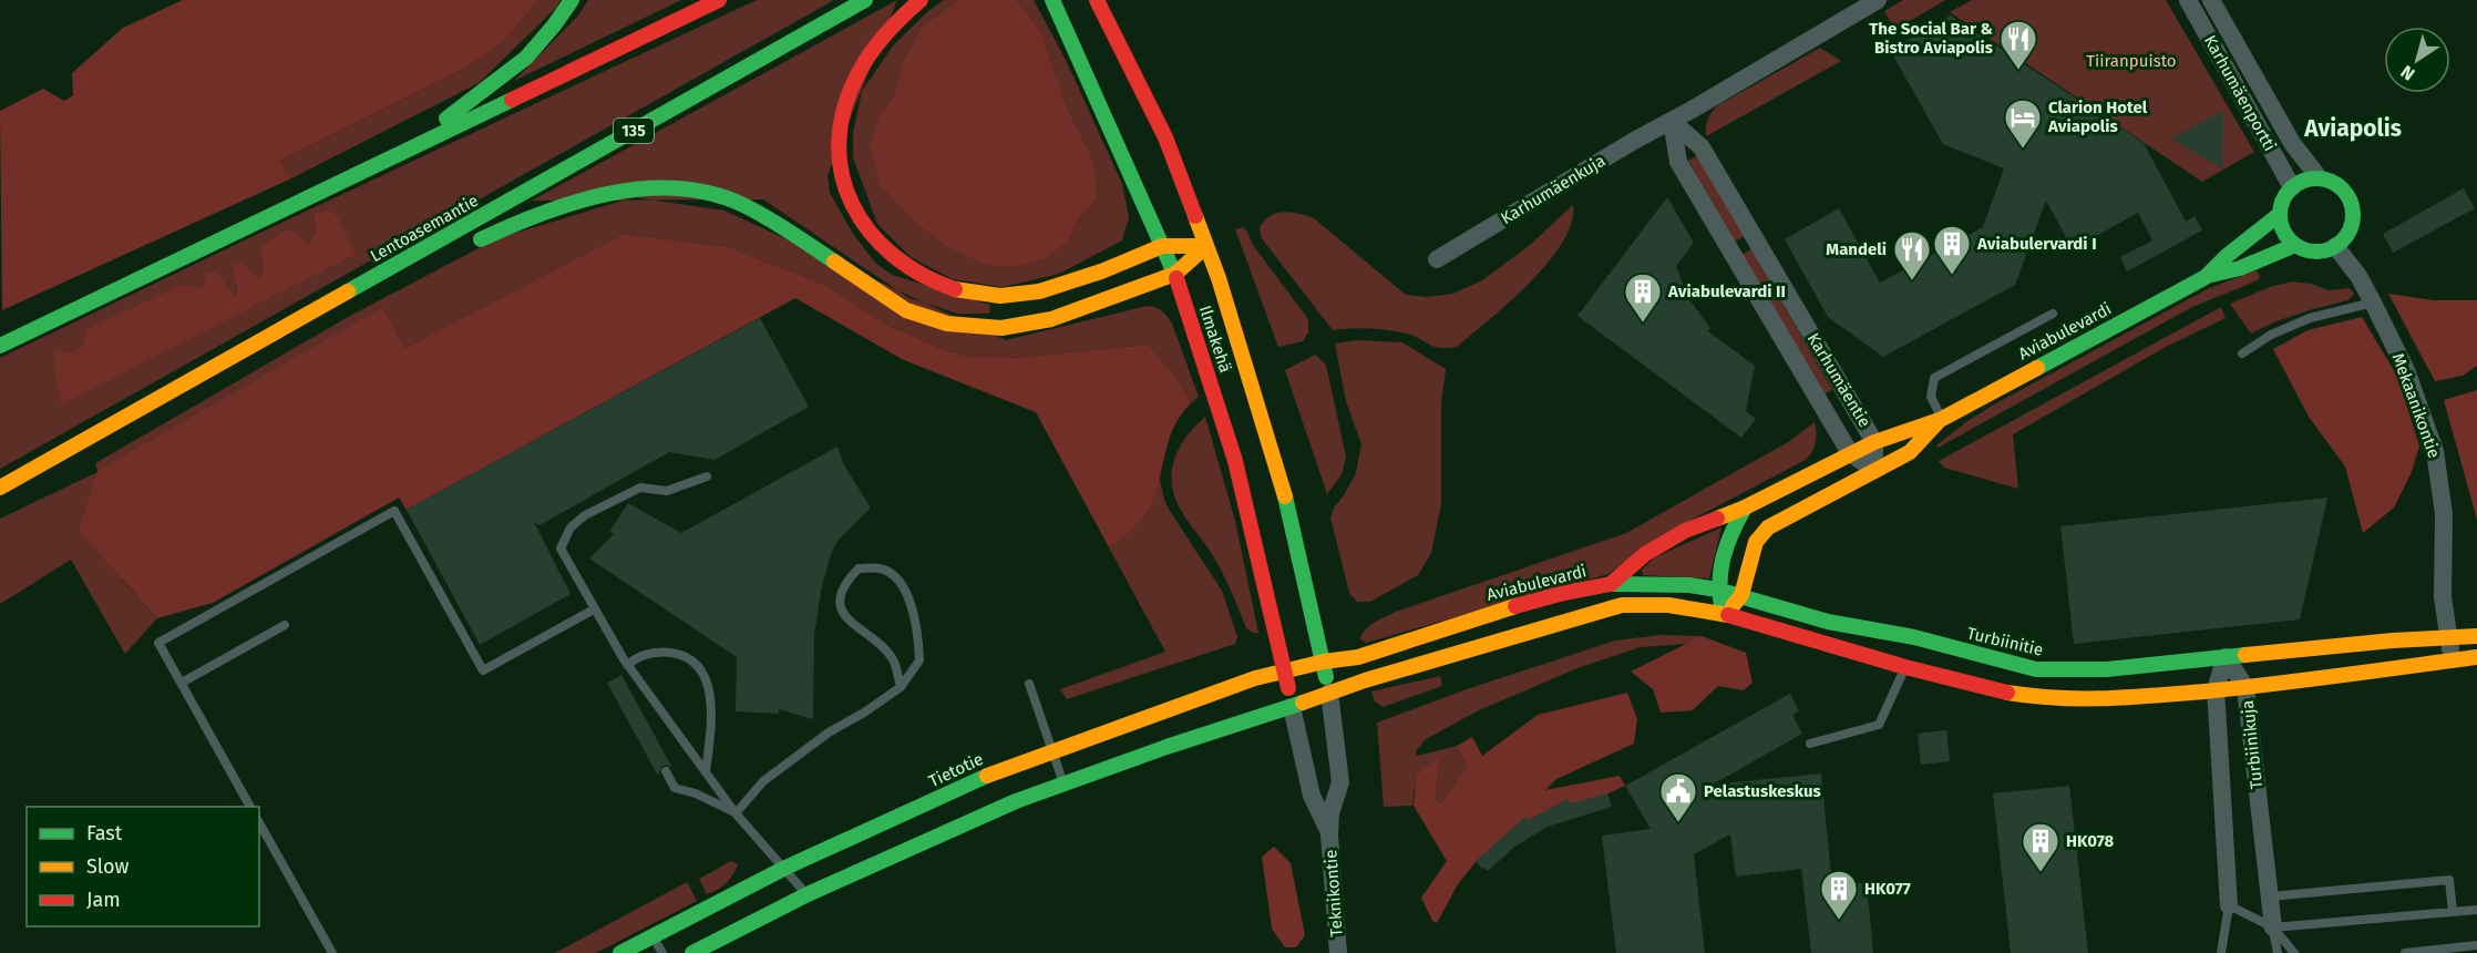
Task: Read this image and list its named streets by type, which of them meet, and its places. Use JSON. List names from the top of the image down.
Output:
{
  "streets": {
    "main road": [
      "135",
      "Lentoasemantie",
      "Aviabulevardi",
      "Ilmakehä",
      "Turbiinitie",
      "Tietotie"
    ],
    "street": [
      "Karhumäenportti",
      "Karhumäenkuja",
      "Karhumäentie",
      "Mekaanikontie",
      "Turbiinikuja",
      "Teknikontie"
    ]
  },
  "crossings": [
    ["Karhumäenportti", "Aviabulevardi"],
    ["Karhumäenportti", "Mekaanikontie"],
    ["Karhumäenkuja", "Karhumäentie"],
    ["Aviabulevardi", "Ilmakehä"],
    ["Aviabulevardi", "Karhumäentie"],
    ["Aviabulevardi", "Mekaanikontie"],
    ["Aviabulevardi", "Turbiinitie"],
    ["Aviabulevardi", "Tietotie"],
    ["Ilmakehä", "Tietotie"],
    ["Ilmakehä", "Teknikontie"],
    ["Mekaanikontie", "Turbiinitie"],
    ["Turbiinitie", "Turbiinikuja"]
  ],
  "districts": ["Aviapolis"],
  "parks": ["Tiiranpuisto"],
  "places": {
    "restaurant": ["The Social Bar & Bistro Aviapolis", "Mandeli"],
    "hotel": ["Clarion Hotel Aviapolis"],
    "building": [
      "Aviabulervardi I",
      "Aviabulevardi II",
      "HK078",
      "HK077"
    ],
    "public building": ["Pelastuskeskus"]
  },
  "legend": ["Fast", "Slow", "Jam"],
  "north": "bottom left"
}
